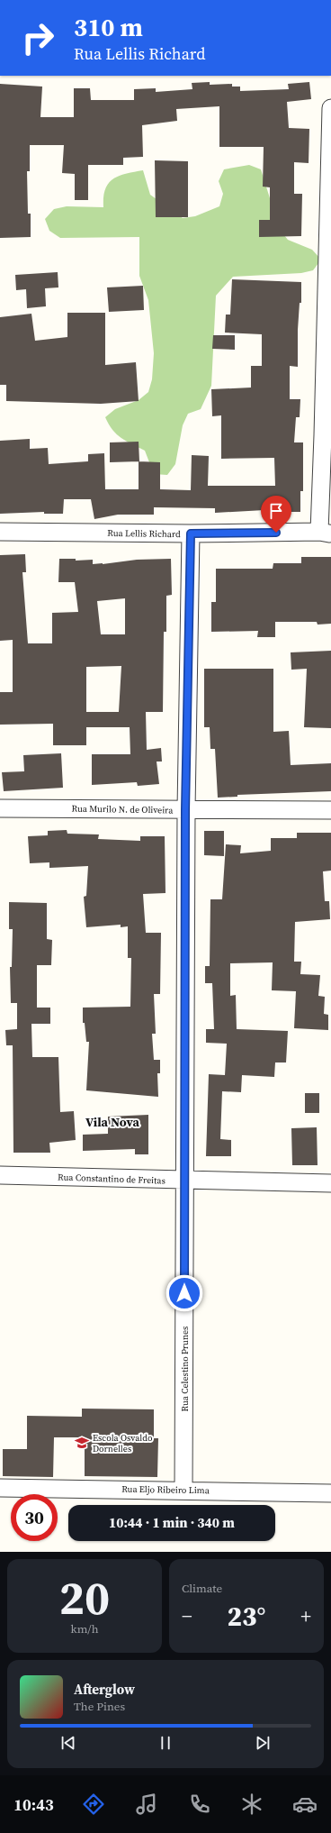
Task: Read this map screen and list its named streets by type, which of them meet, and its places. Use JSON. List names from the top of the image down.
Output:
{
  "streets": {
    "street": [
      "Rua Lellis Richard",
      "Rua Murilo N. de Oliveira",
      "Rua Constantino de Freitas",
      "Rua Celestino Prunes",
      "Rua Eljo Ribeiro Lima"
    ]
  },
  "crossings": [
    ["Rua Lellis Richard", "Rua Celestino Prunes"],
    ["Rua Murilo N. de Oliveira", "Rua Celestino Prunes"],
    ["Rua Constantino de Freitas", "Rua Celestino Prunes"],
    ["Rua Celestino Prunes", "Rua Eljo Ribeiro Lima"]
  ],
  "districts": ["Vila Nova"],
  "places": {
    "school or university": ["Escola Osvaldo Dornelles"]
  },
  "page": {
    "turn": ["310 m", "Rua Lellis Richard"],
    "limit": "30",
    "trip": "10:44 · 1 min · 340 m",
    "tile": [
      ["20", "km/h"],
      "Climate"
    ],
    "heat": ["−", "23°", "+"],
    "song": ["Afterglow", "The Pines"],
    "tabs": "10:43"
  }
}
